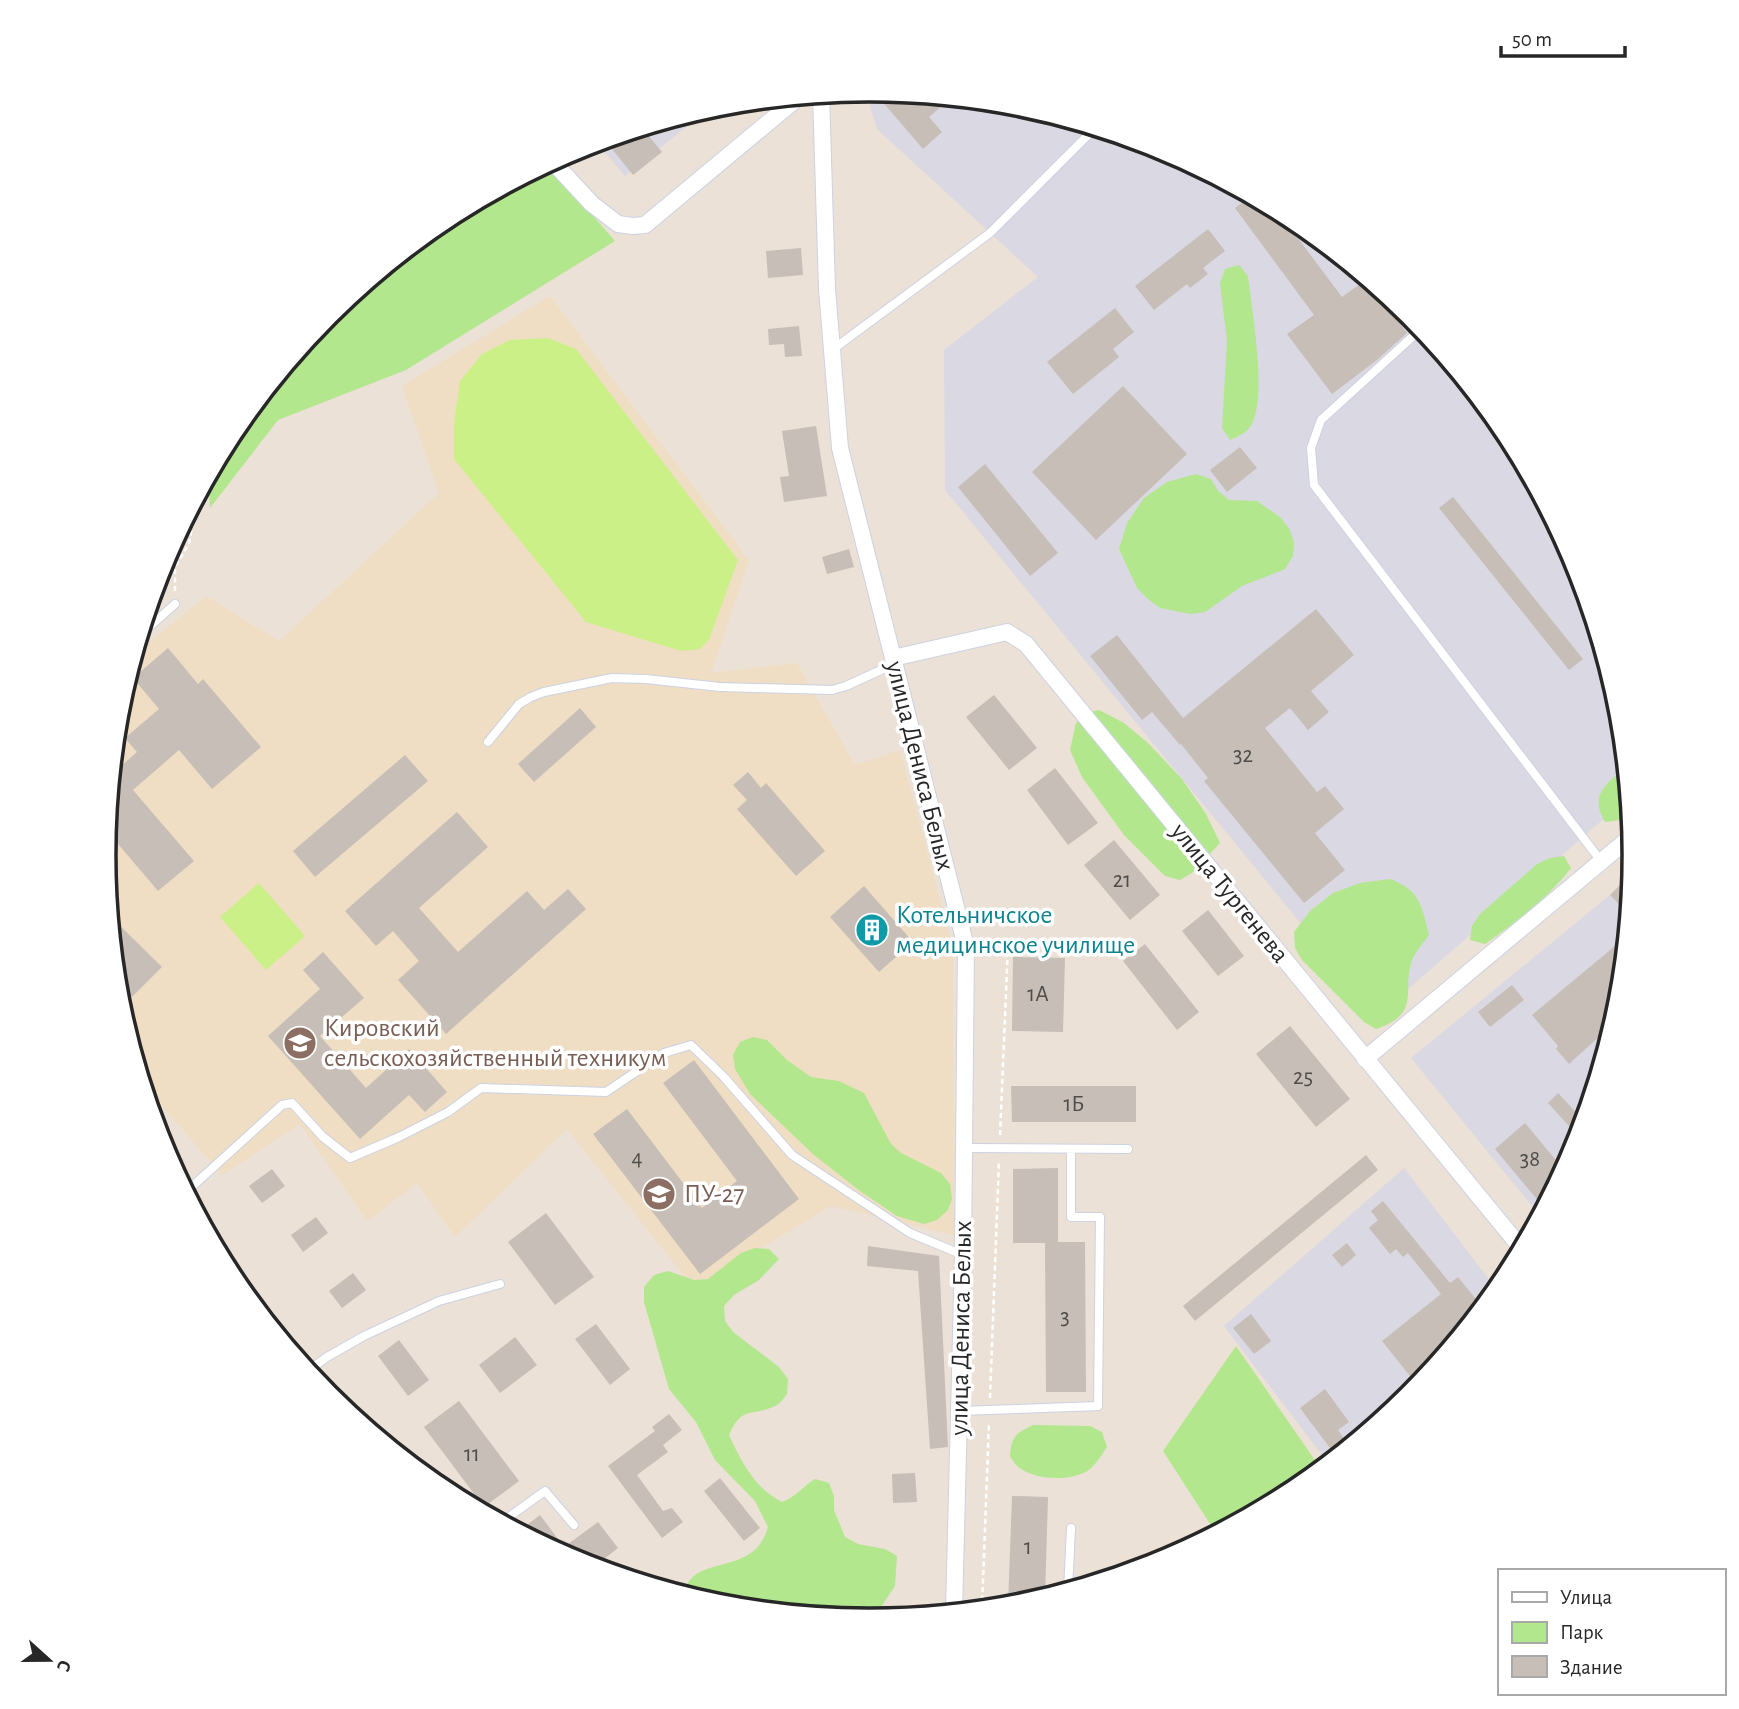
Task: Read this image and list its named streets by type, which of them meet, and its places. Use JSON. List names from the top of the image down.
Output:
{
  "streets": {
    "street": ["улица Дениса Белых", "улица Тургенева"]
  },
  "crossings": [
    ["улица Дениса Белых", "улица Тургенева"]
  ],
  "places": {
    "building": ["Котельничское медицинское училище"],
    "school or university": ["Кировский сельскохозяйственный техникум", "ПУ-27"]
  },
  "house_numbers": [
    "32",
    "21",
    "1А",
    "25",
    "1Б",
    "4",
    "38",
    "3",
    "11",
    "1"
  ],
  "legend": ["Улица", "Парк", "Здание"],
  "scale_bar": "50 m",
  "north": "right"
}
